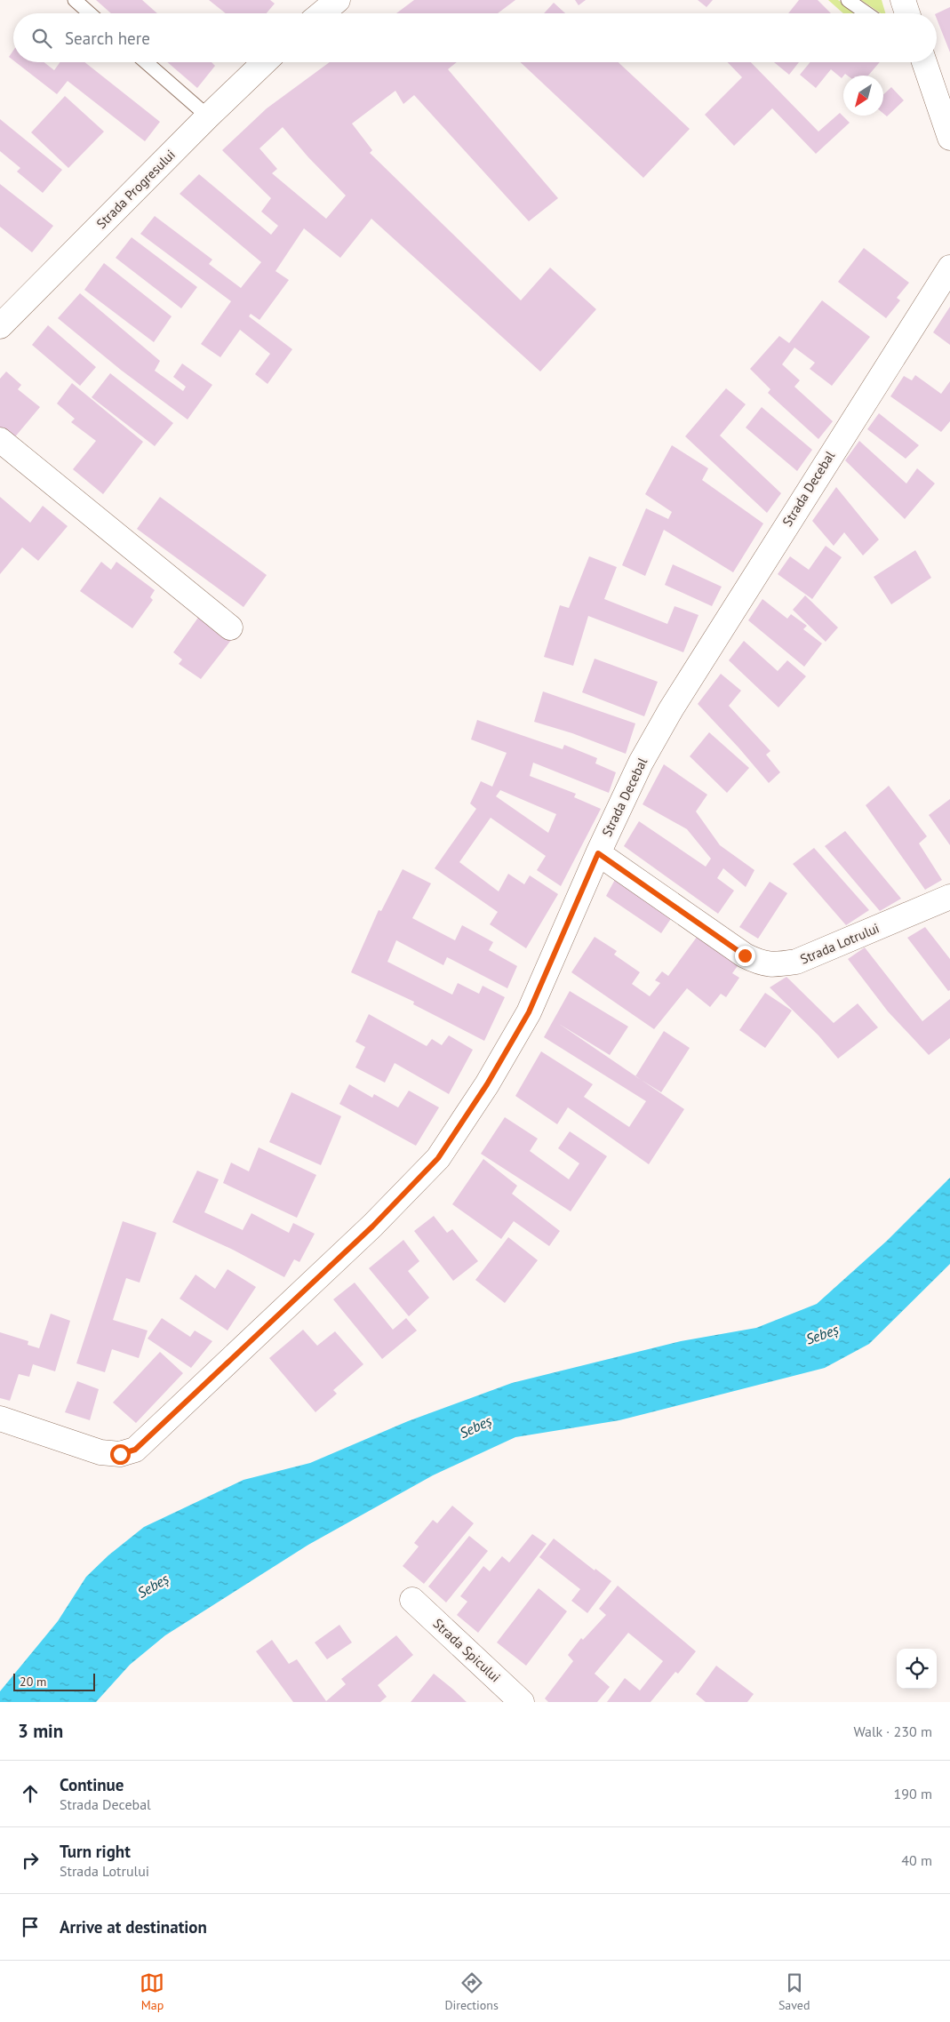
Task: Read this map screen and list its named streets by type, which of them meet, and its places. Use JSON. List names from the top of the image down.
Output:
{
  "streets": {
    "street": [
      "Strada Progresului",
      "Strada Decebal",
      "Strada Lotrului",
      "Strada Spicului"
    ]
  },
  "crossings": [
    ["Strada Decebal", "Strada Lotrului"]
  ],
  "water": ["Sebeș"],
  "scale_bar": "20 m",
  "north": "bottom left",
  "page": {
    "search": "Search here",
    "scale": "20 m",
    "heading": ["3 min", "Walk · 230 m"],
    "list": [
      ["Continue", "Strada Decebal", "190 m"],
      ["Turn right", "Strada Lotrului", "40 m"],
      "Arrive at destination"
    ],
    "nav": ["Map", "Directions", "Saved"]
  }
}
